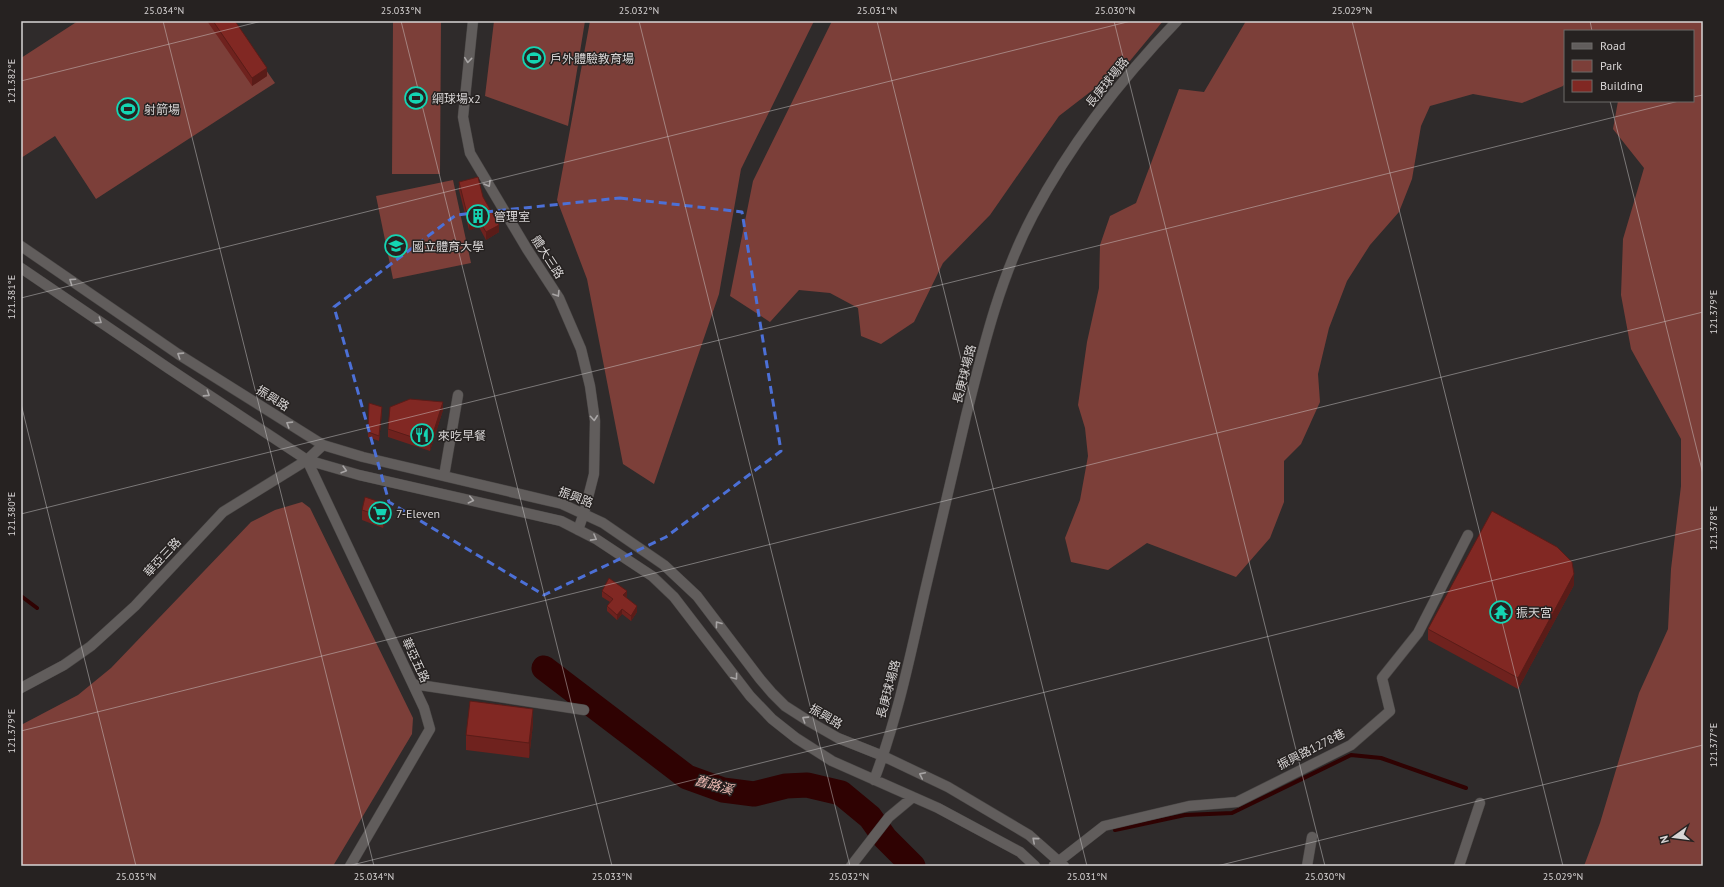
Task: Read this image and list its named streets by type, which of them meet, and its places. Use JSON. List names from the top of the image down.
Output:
{
  "streets": {
    "street": [
      "長庚球場路",
      "體大三路",
      "振興路",
      "華亞三路",
      "華亞五路",
      "振興路1278巷"
    ]
  },
  "crossings": [
    ["長庚球場路", "振興路"],
    ["體大三路", "振興路"],
    ["振興路", "華亞三路"],
    ["振興路", "振興路1278巷"],
    ["華亞三路", "華亞五路"]
  ],
  "one_way": ["體大三路"],
  "water": ["舊路溪"],
  "places": {
    "sports": ["戶外體驗教育場", "網球場x2", "射箭場"],
    "building": ["管理室"],
    "school or university": ["國立體育大學"],
    "restaurant": ["來吃早餐"],
    "supermarket": ["7-Eleven"],
    "temple": ["振天宮"]
  },
  "legend": ["Road", "Park", "Building"],
  "north": "left",
  "coordinates": [
    "25.034°N",
    "25.033°N",
    "25.032°N",
    "25.031°N",
    "25.030°N",
    "25.029°N",
    "121.382°E",
    "121.381°E",
    "121.379°E",
    "121.380°E",
    "121.378°E",
    "121.377°E",
    "25.035°N"
  ]
}
